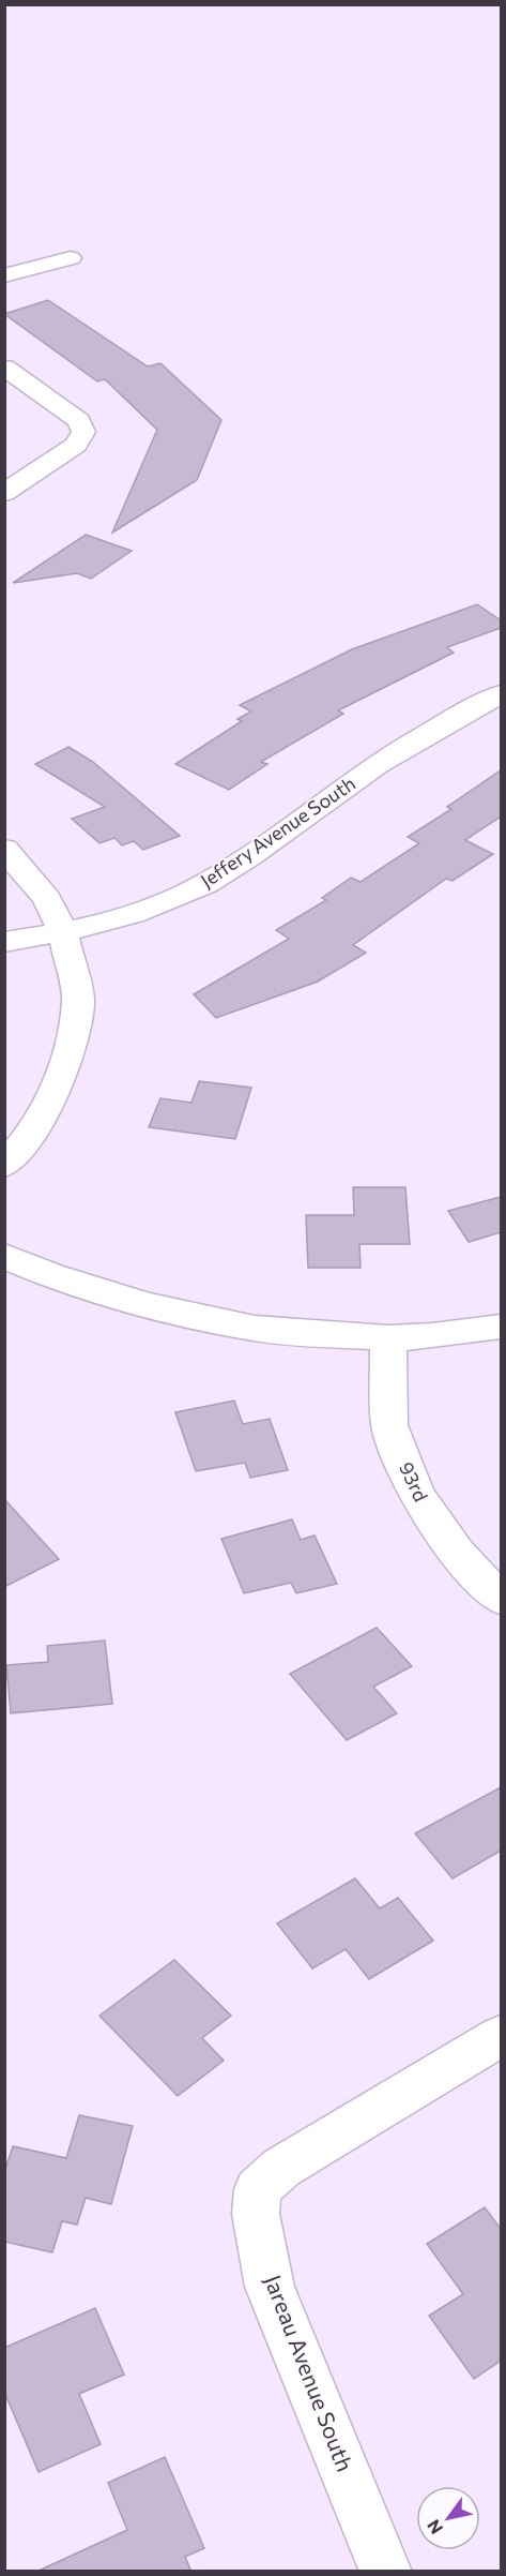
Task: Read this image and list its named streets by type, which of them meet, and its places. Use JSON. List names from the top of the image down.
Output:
{
  "streets": {
    "street": ["Jeffery Avenue South", "93rd", "Jareau Avenue South"]
  },
  "north": "bottom left"
}
